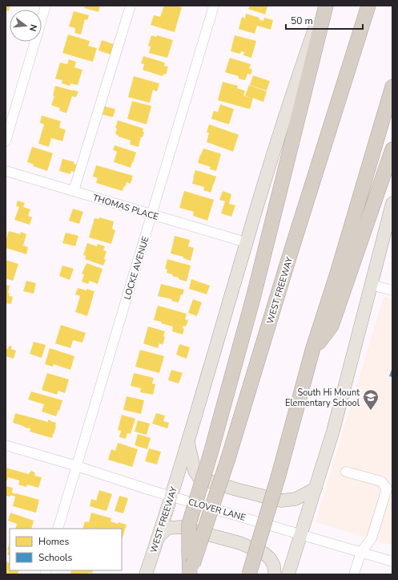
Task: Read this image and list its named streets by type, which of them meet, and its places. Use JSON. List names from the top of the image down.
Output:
{
  "streets": {
    "highway": ["WEST FREEWAY"],
    "street": ["THOMAS PLACE", "LOCKE AVENUE", "CLOVER LANE"]
  },
  "crossings": [
    ["THOMAS PLACE", "LOCKE AVENUE"],
    ["THOMAS PLACE", "WEST FREEWAY"],
    ["LOCKE AVENUE", "CLOVER LANE"],
    ["WEST FREEWAY", "CLOVER LANE"]
  ],
  "places": {
    "school or university": ["South Hi Mount Elementary School"]
  },
  "legend": ["Homes", "Schools"],
  "scale_bar": "50 m",
  "north": "right"
}
